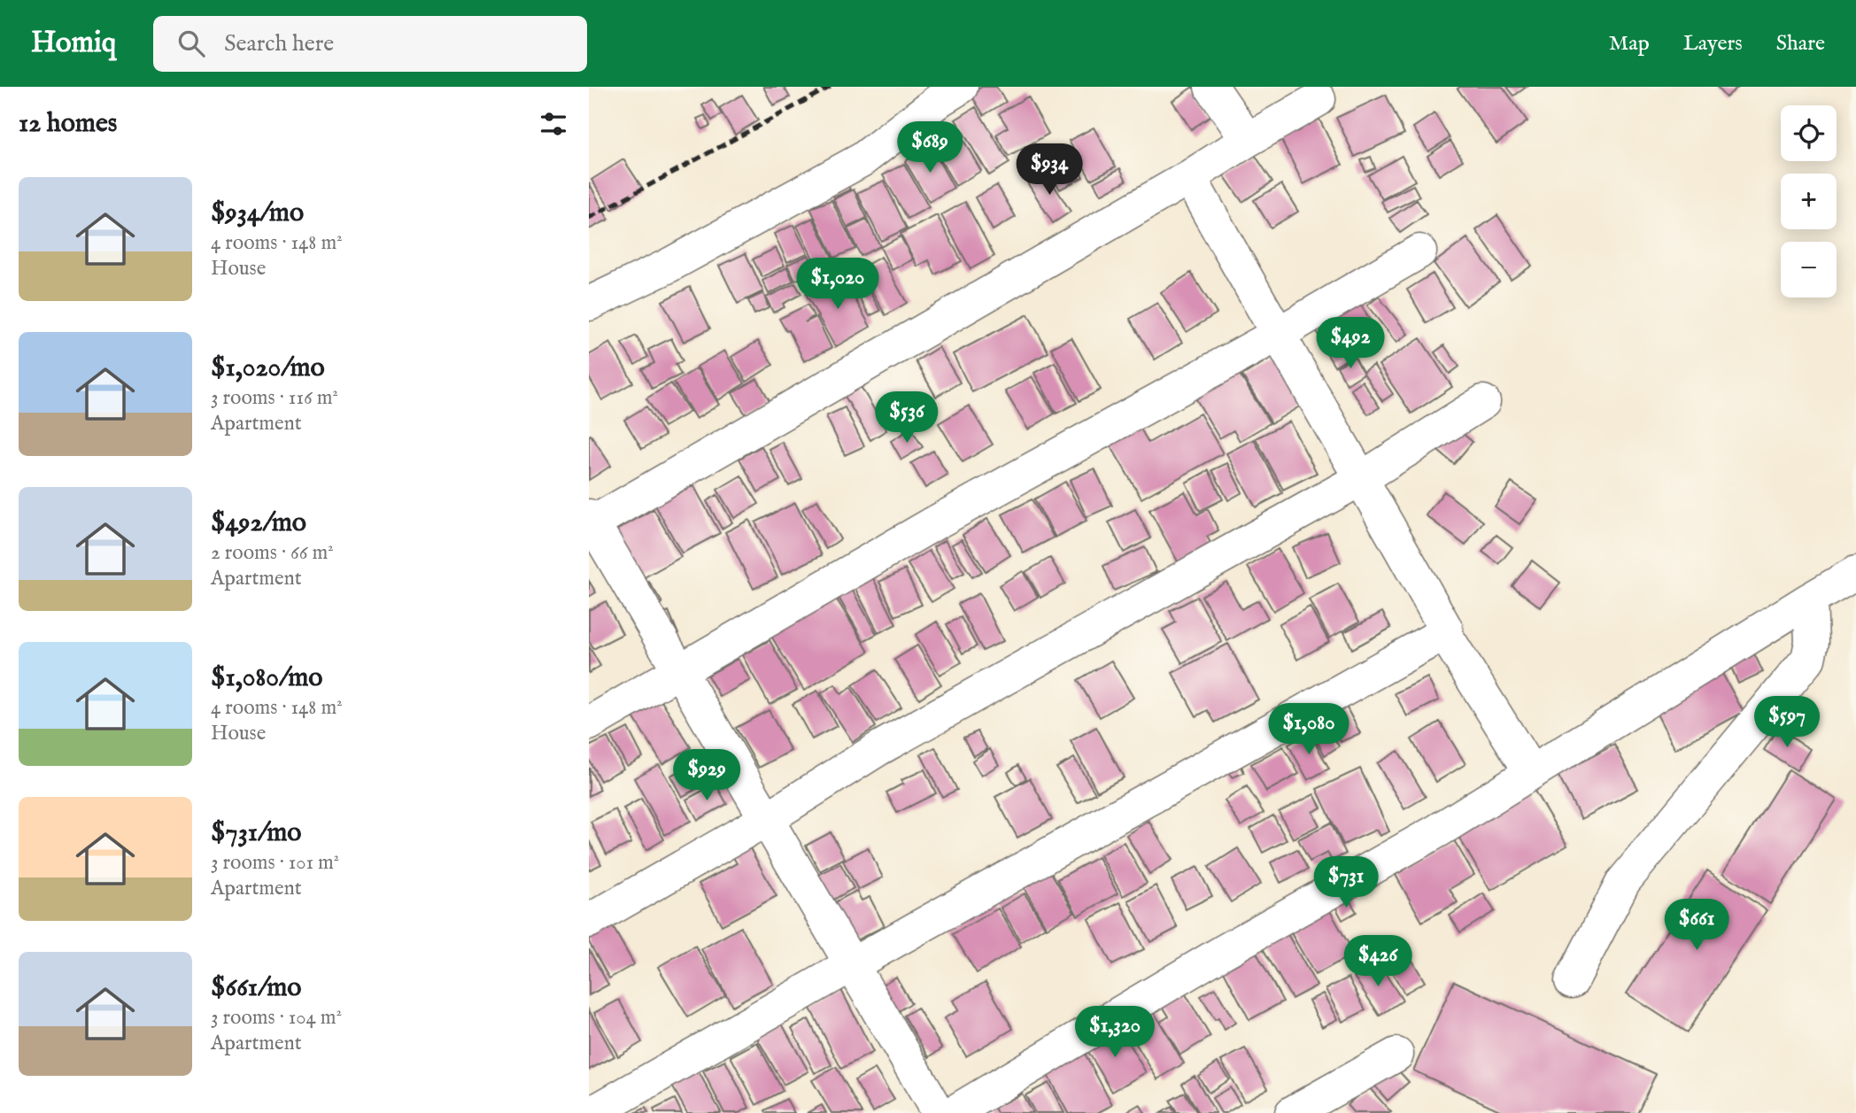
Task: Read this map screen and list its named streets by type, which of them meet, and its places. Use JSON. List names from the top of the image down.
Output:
{
  "page": {
    "header": "Homiq",
    "search": "Search here",
    "nav": ["Map", "Layers", "Share"],
    "heading": "12 homes",
    "map_buttons": ["+", "−"],
    "price": [
      "$689",
      "$934",
      "$1,020",
      "$492",
      "$536",
      "$597",
      "$1,080",
      "$929",
      "$731",
      "$661",
      "$426",
      "$1,320"
    ],
    "list": [
      {
        "name": "$934/mo",
        "note": "4 rooms · 148 m² · House"
      },
      {
        "name": "$1,020/mo",
        "note": "3 rooms · 116 m² · Apartment"
      },
      {
        "name": "$492/mo",
        "note": "2 rooms · 66 m² · Apartment"
      },
      {
        "name": "$1,080/mo",
        "note": "4 rooms · 148 m² · House"
      },
      {
        "name": "$731/mo",
        "note": "3 rooms · 101 m² · Apartment"
      },
      {
        "name": "$661/mo",
        "note": "3 rooms · 104 m² · Apartment"
      }
    ]
  }
}
